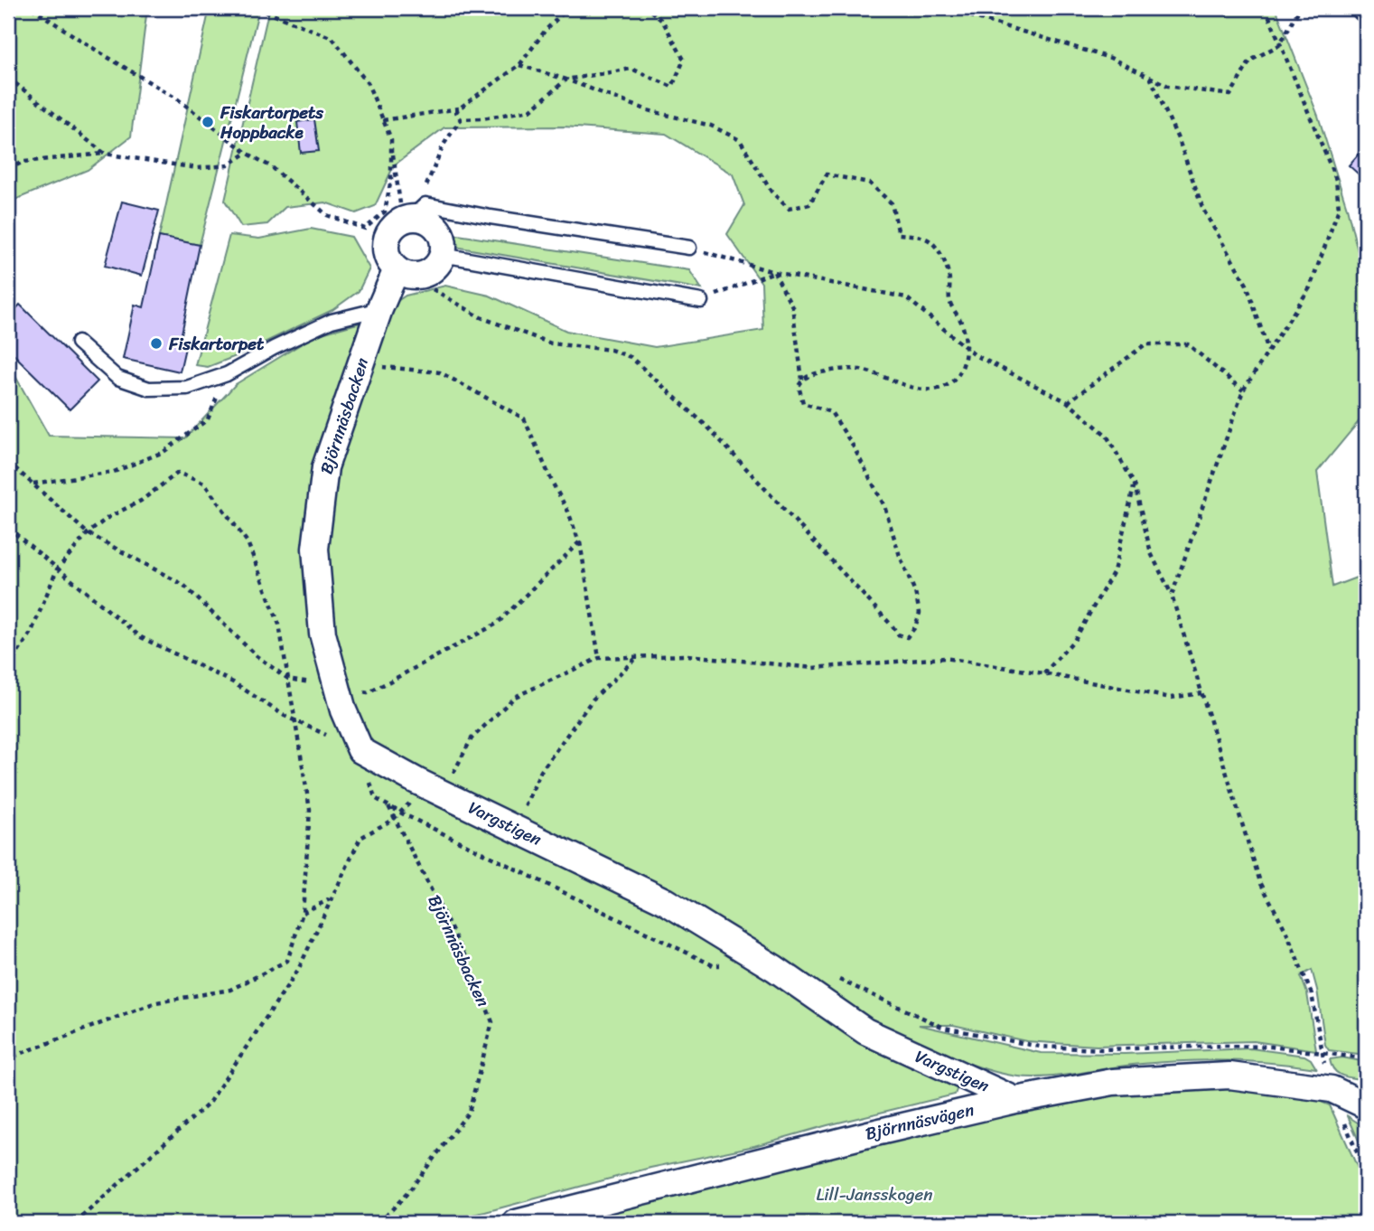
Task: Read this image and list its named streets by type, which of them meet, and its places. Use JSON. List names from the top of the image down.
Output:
{
  "streets": {
    "street": ["Björnnäsbacken", "Vargstigen", "Björnnäsvägen"]
  },
  "crossings": [
    ["Björnnäsbacken", "Vargstigen"],
    ["Vargstigen", "Björnnäsvägen"]
  ],
  "parks": ["Lill-Jansskogen"],
  "places": ["Fiskartorpets Hoppbacke", "Fiskartorpet"]
}
